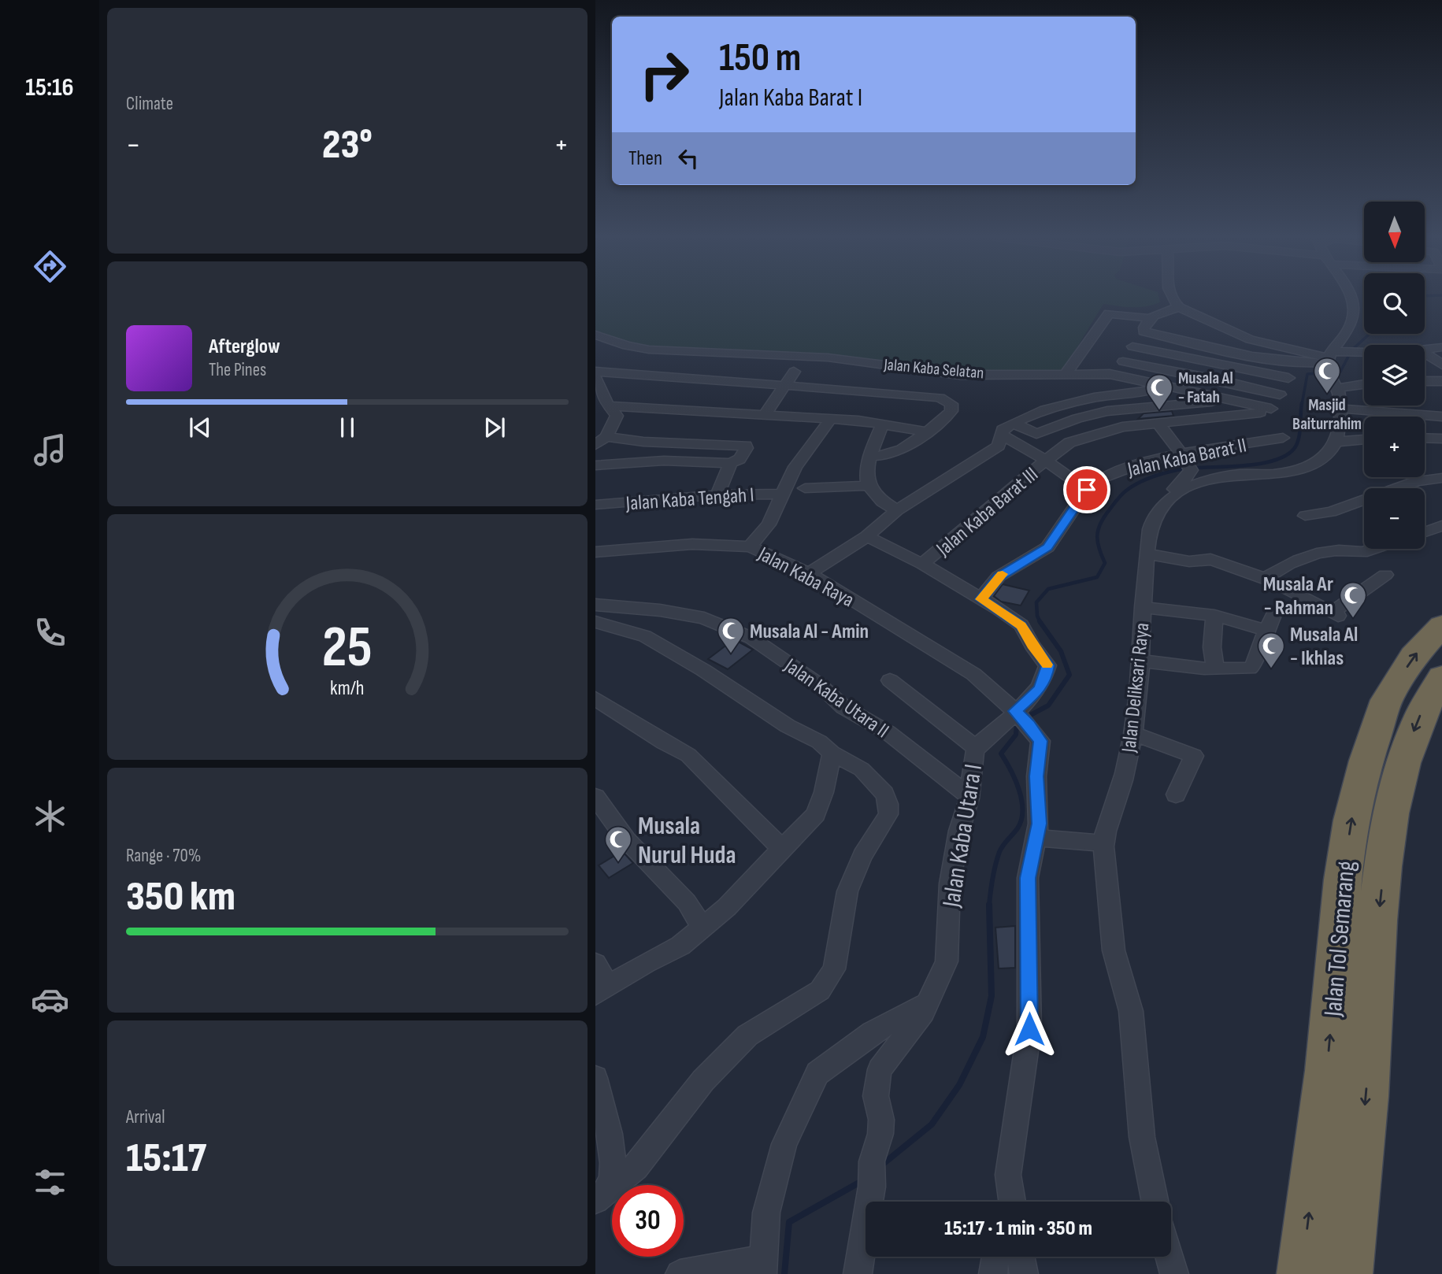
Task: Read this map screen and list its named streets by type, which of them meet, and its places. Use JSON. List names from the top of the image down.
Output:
{
  "streets": {
    "highway": ["Jalan Tol Semarang"],
    "street": [
      "Jalan Kaba Selatan",
      "Jalan Kaba Barat II",
      "Jalan Kaba Tengah I",
      "Jalan Kaba Barat III",
      "Jalan Kaba Raya",
      "Jalan Deliksari Raya",
      "Jalan Kaba Utara II",
      "Jalan Kaba Utara I"
    ]
  },
  "crossings": [
    ["Jalan Kaba Selatan", "Jalan Kaba Barat III"],
    ["Jalan Kaba Barat II", "Jalan Kaba Utara I"],
    ["Jalan Kaba Raya", "Jalan Kaba Utara I"],
    ["Jalan Kaba Utara II", "Jalan Kaba Utara I"]
  ],
  "places": {
    "mosque": [
      "Masjid Baiturrahim",
      "Musala Al - Fatah",
      "Musala Ar - Rahman",
      "Musala Al - Amin",
      "Musala Al - Ikhlas",
      "Musala Nurul Huda"
    ]
  },
  "north": "bottom",
  "page": {
    "tabs": "15:16",
    "tile": [
      "Climate",
      ["Range · 70%", "350 km"],
      ["Arrival", "15:17"]
    ],
    "turn": ["150 m", "Jalan Kaba Barat I"],
    "heat": ["−", "23°", "+"],
    "then": "Then",
    "map_buttons": ["+", "−"],
    "song": ["Afterglow", "The Pines"],
    "limit": "30",
    "trip": "15:17 · 1 min · 350 m",
    "gauge": ["25", "km/h"]
  }
}
